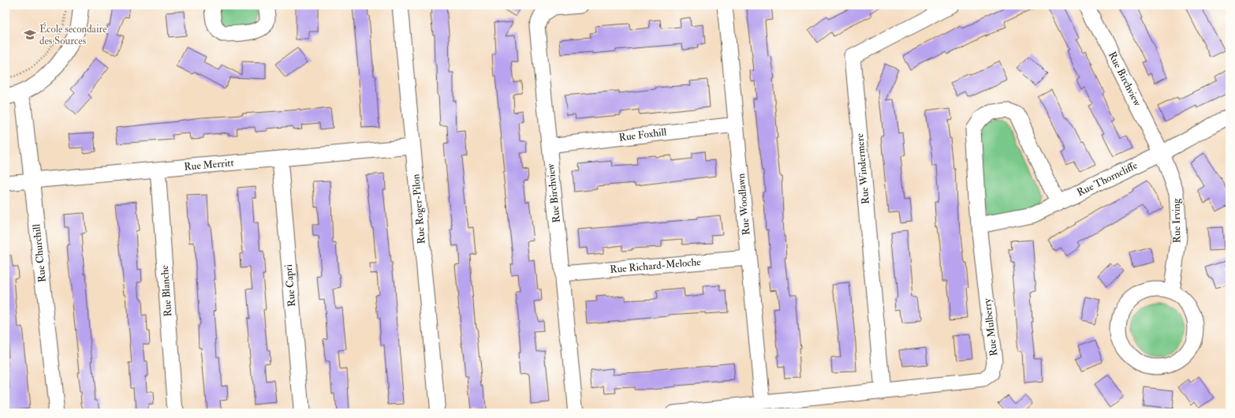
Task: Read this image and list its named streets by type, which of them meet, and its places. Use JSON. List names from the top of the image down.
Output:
{
  "streets": {
    "street": [
      "Rue Birchview",
      "Rue Foxhill",
      "Rue Merritt",
      "Rue Windermere",
      "Rue Thorncliffe",
      "Rue Woodlawn",
      "Rue Roger-Pilon",
      "Rue Irving",
      "Rue Churchill",
      "Rue Richard-Meloche",
      "Rue Capri",
      "Rue Blanche",
      "Rue Mulberry"
    ]
  },
  "crossings": [
    ["Rue Birchview", "Rue Foxhill"],
    ["Rue Birchview", "Rue Thorncliffe"],
    ["Rue Birchview", "Rue Irving"],
    ["Rue Birchview", "Rue Richard-Meloche"],
    ["Rue Foxhill", "Rue Woodlawn"],
    ["Rue Merritt", "Rue Roger-Pilon"],
    ["Rue Merritt", "Rue Churchill"],
    ["Rue Merritt", "Rue Capri"],
    ["Rue Merritt", "Rue Blanche"],
    ["Rue Windermere", "Rue Mulberry"],
    ["Rue Thorncliffe", "Rue Irving"],
    ["Rue Thorncliffe", "Rue Mulberry"],
    ["Rue Woodlawn", "Rue Richard-Meloche"],
    ["Rue Woodlawn", "Rue Mulberry"]
  ],
  "places": {
    "school or university": ["École secondaire des Sources"]
  }
}
